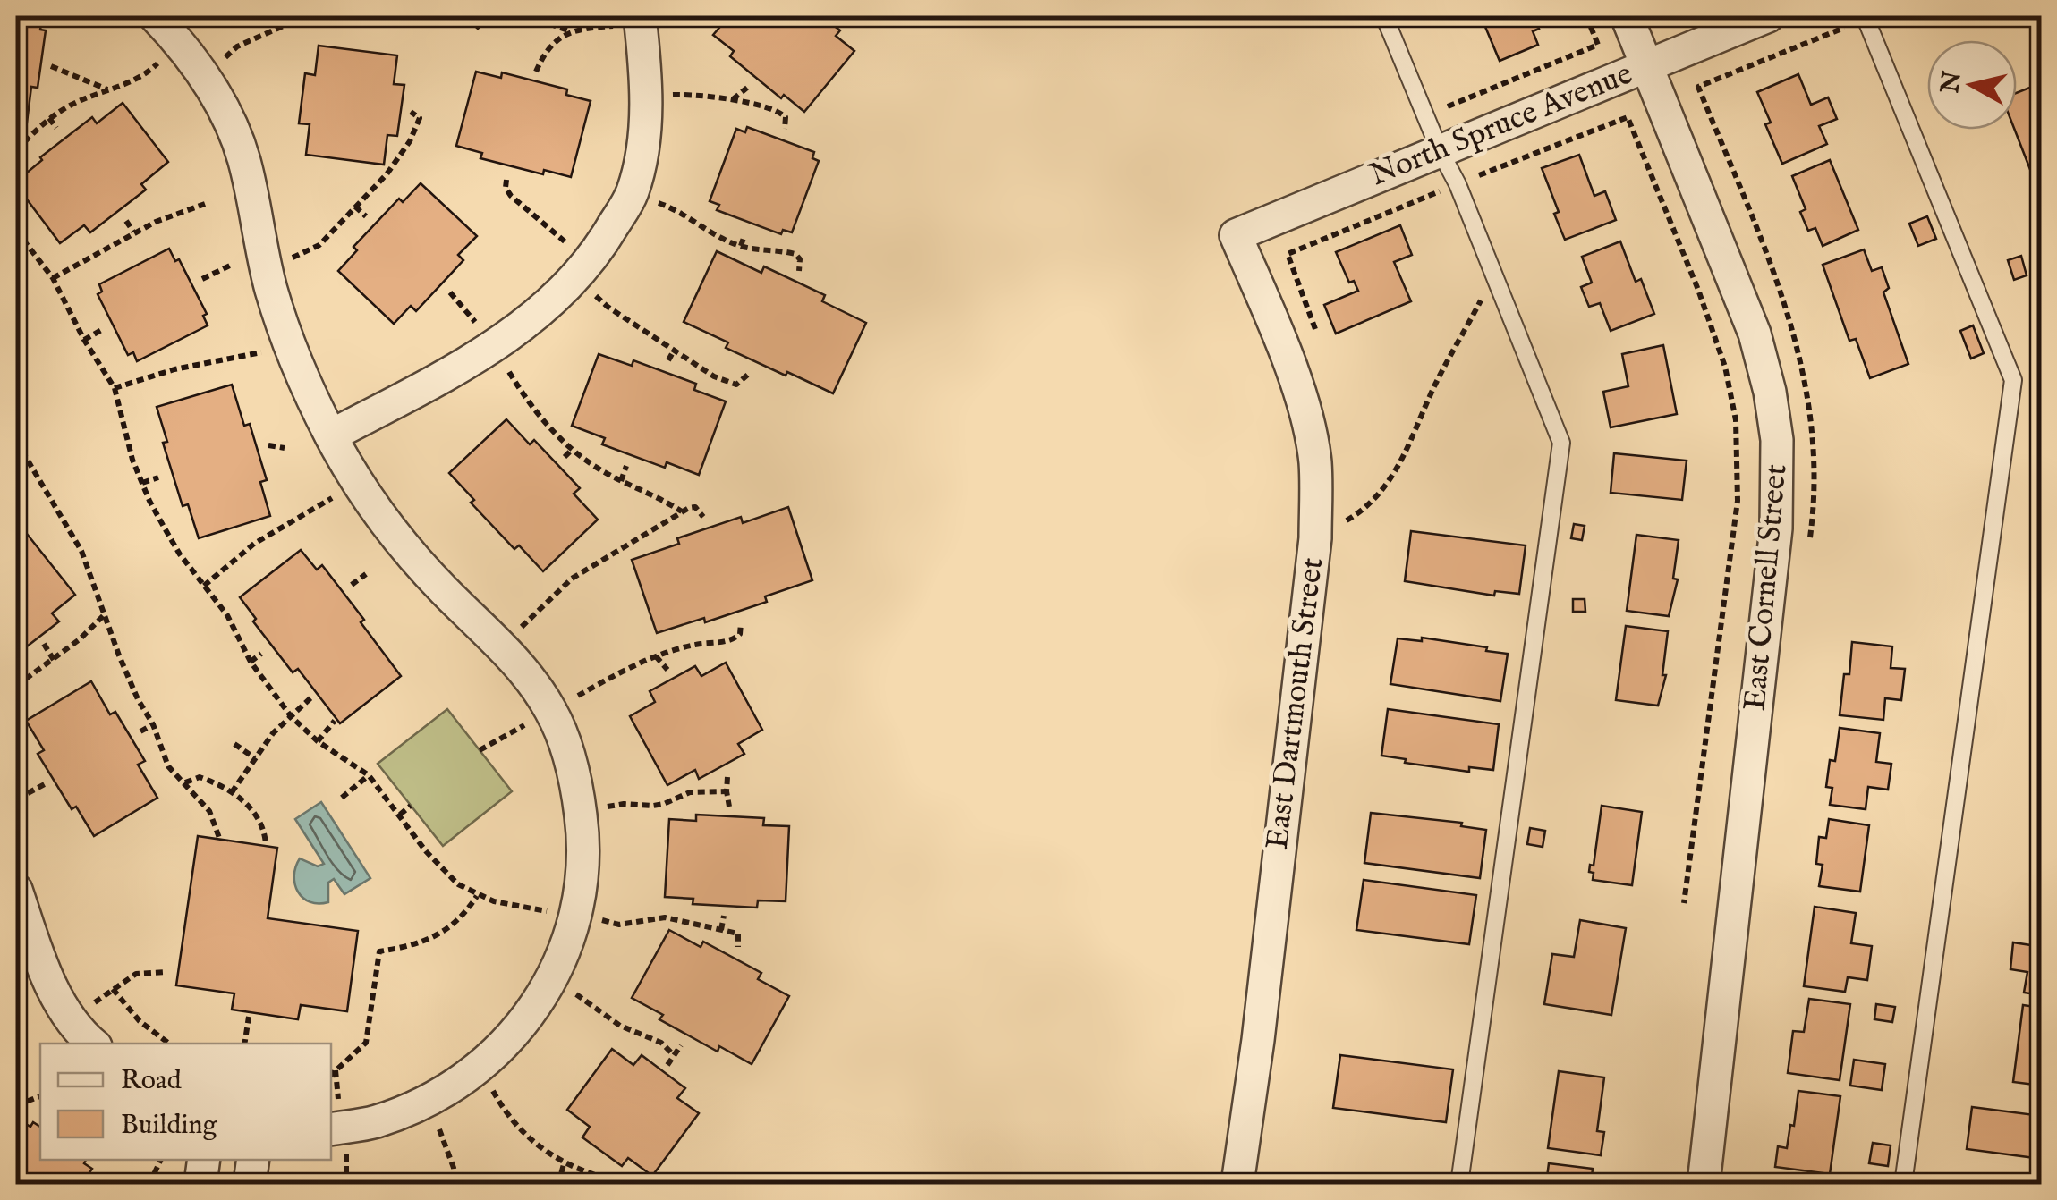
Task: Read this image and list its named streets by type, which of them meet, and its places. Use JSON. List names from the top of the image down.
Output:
{
  "streets": {
    "street": ["North Spruce Avenue", "East Cornell Street", "East Dartmouth Street"]
  },
  "crossings": [
    ["North Spruce Avenue", "East Cornell Street"],
    ["North Spruce Avenue", "East Dartmouth Street"]
  ],
  "legend": ["Road", "Building"],
  "north": "left"
}
